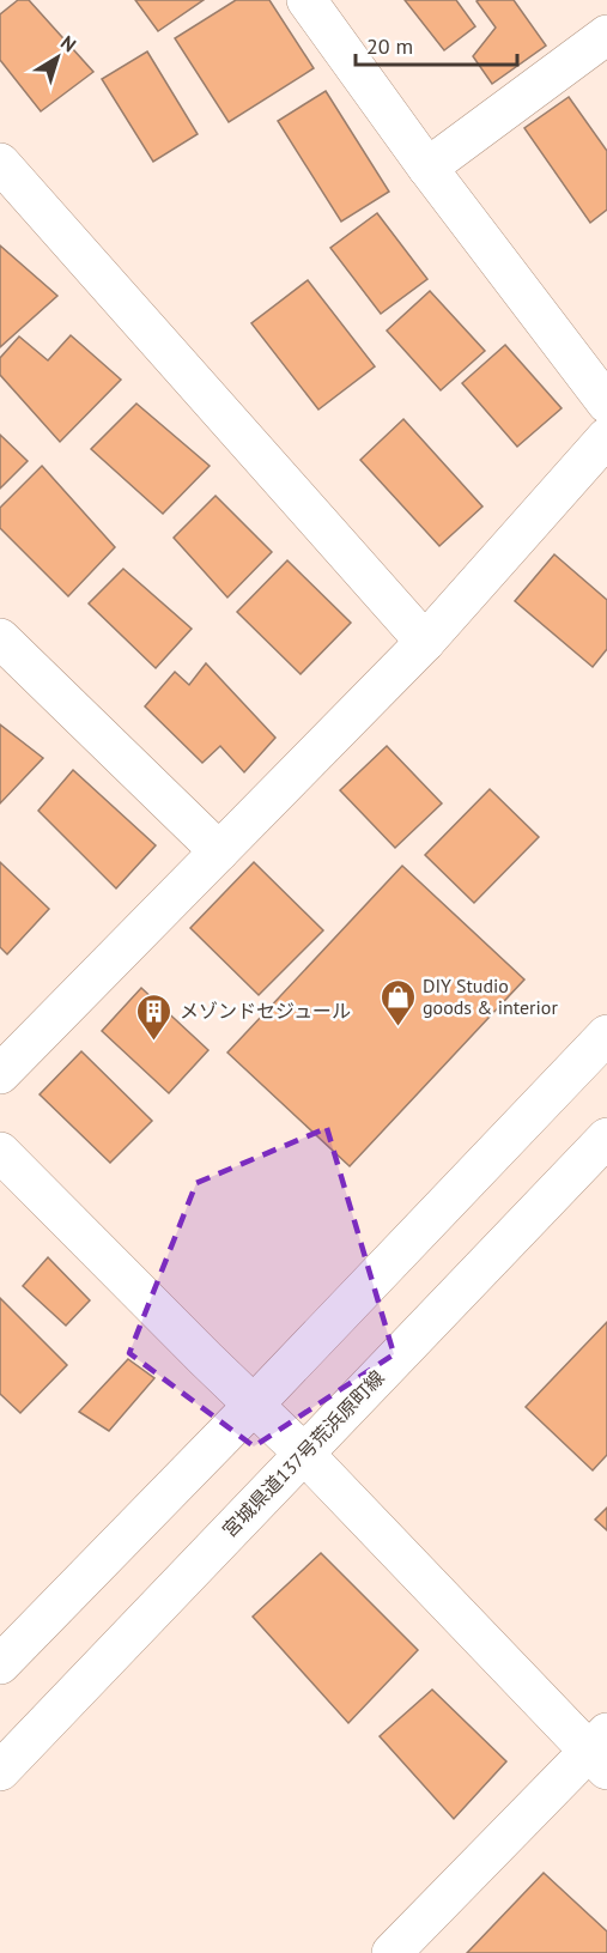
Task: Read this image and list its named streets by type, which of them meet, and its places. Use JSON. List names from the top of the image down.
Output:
{
  "streets": {
    "street": ["宮城県道137号荒浜原町線"]
  },
  "places": {
    "shop": ["DIY Studio goods & interior"],
    "building": ["メゾンドセジュール"]
  },
  "scale_bar": "20 m",
  "north": "top right"
}
